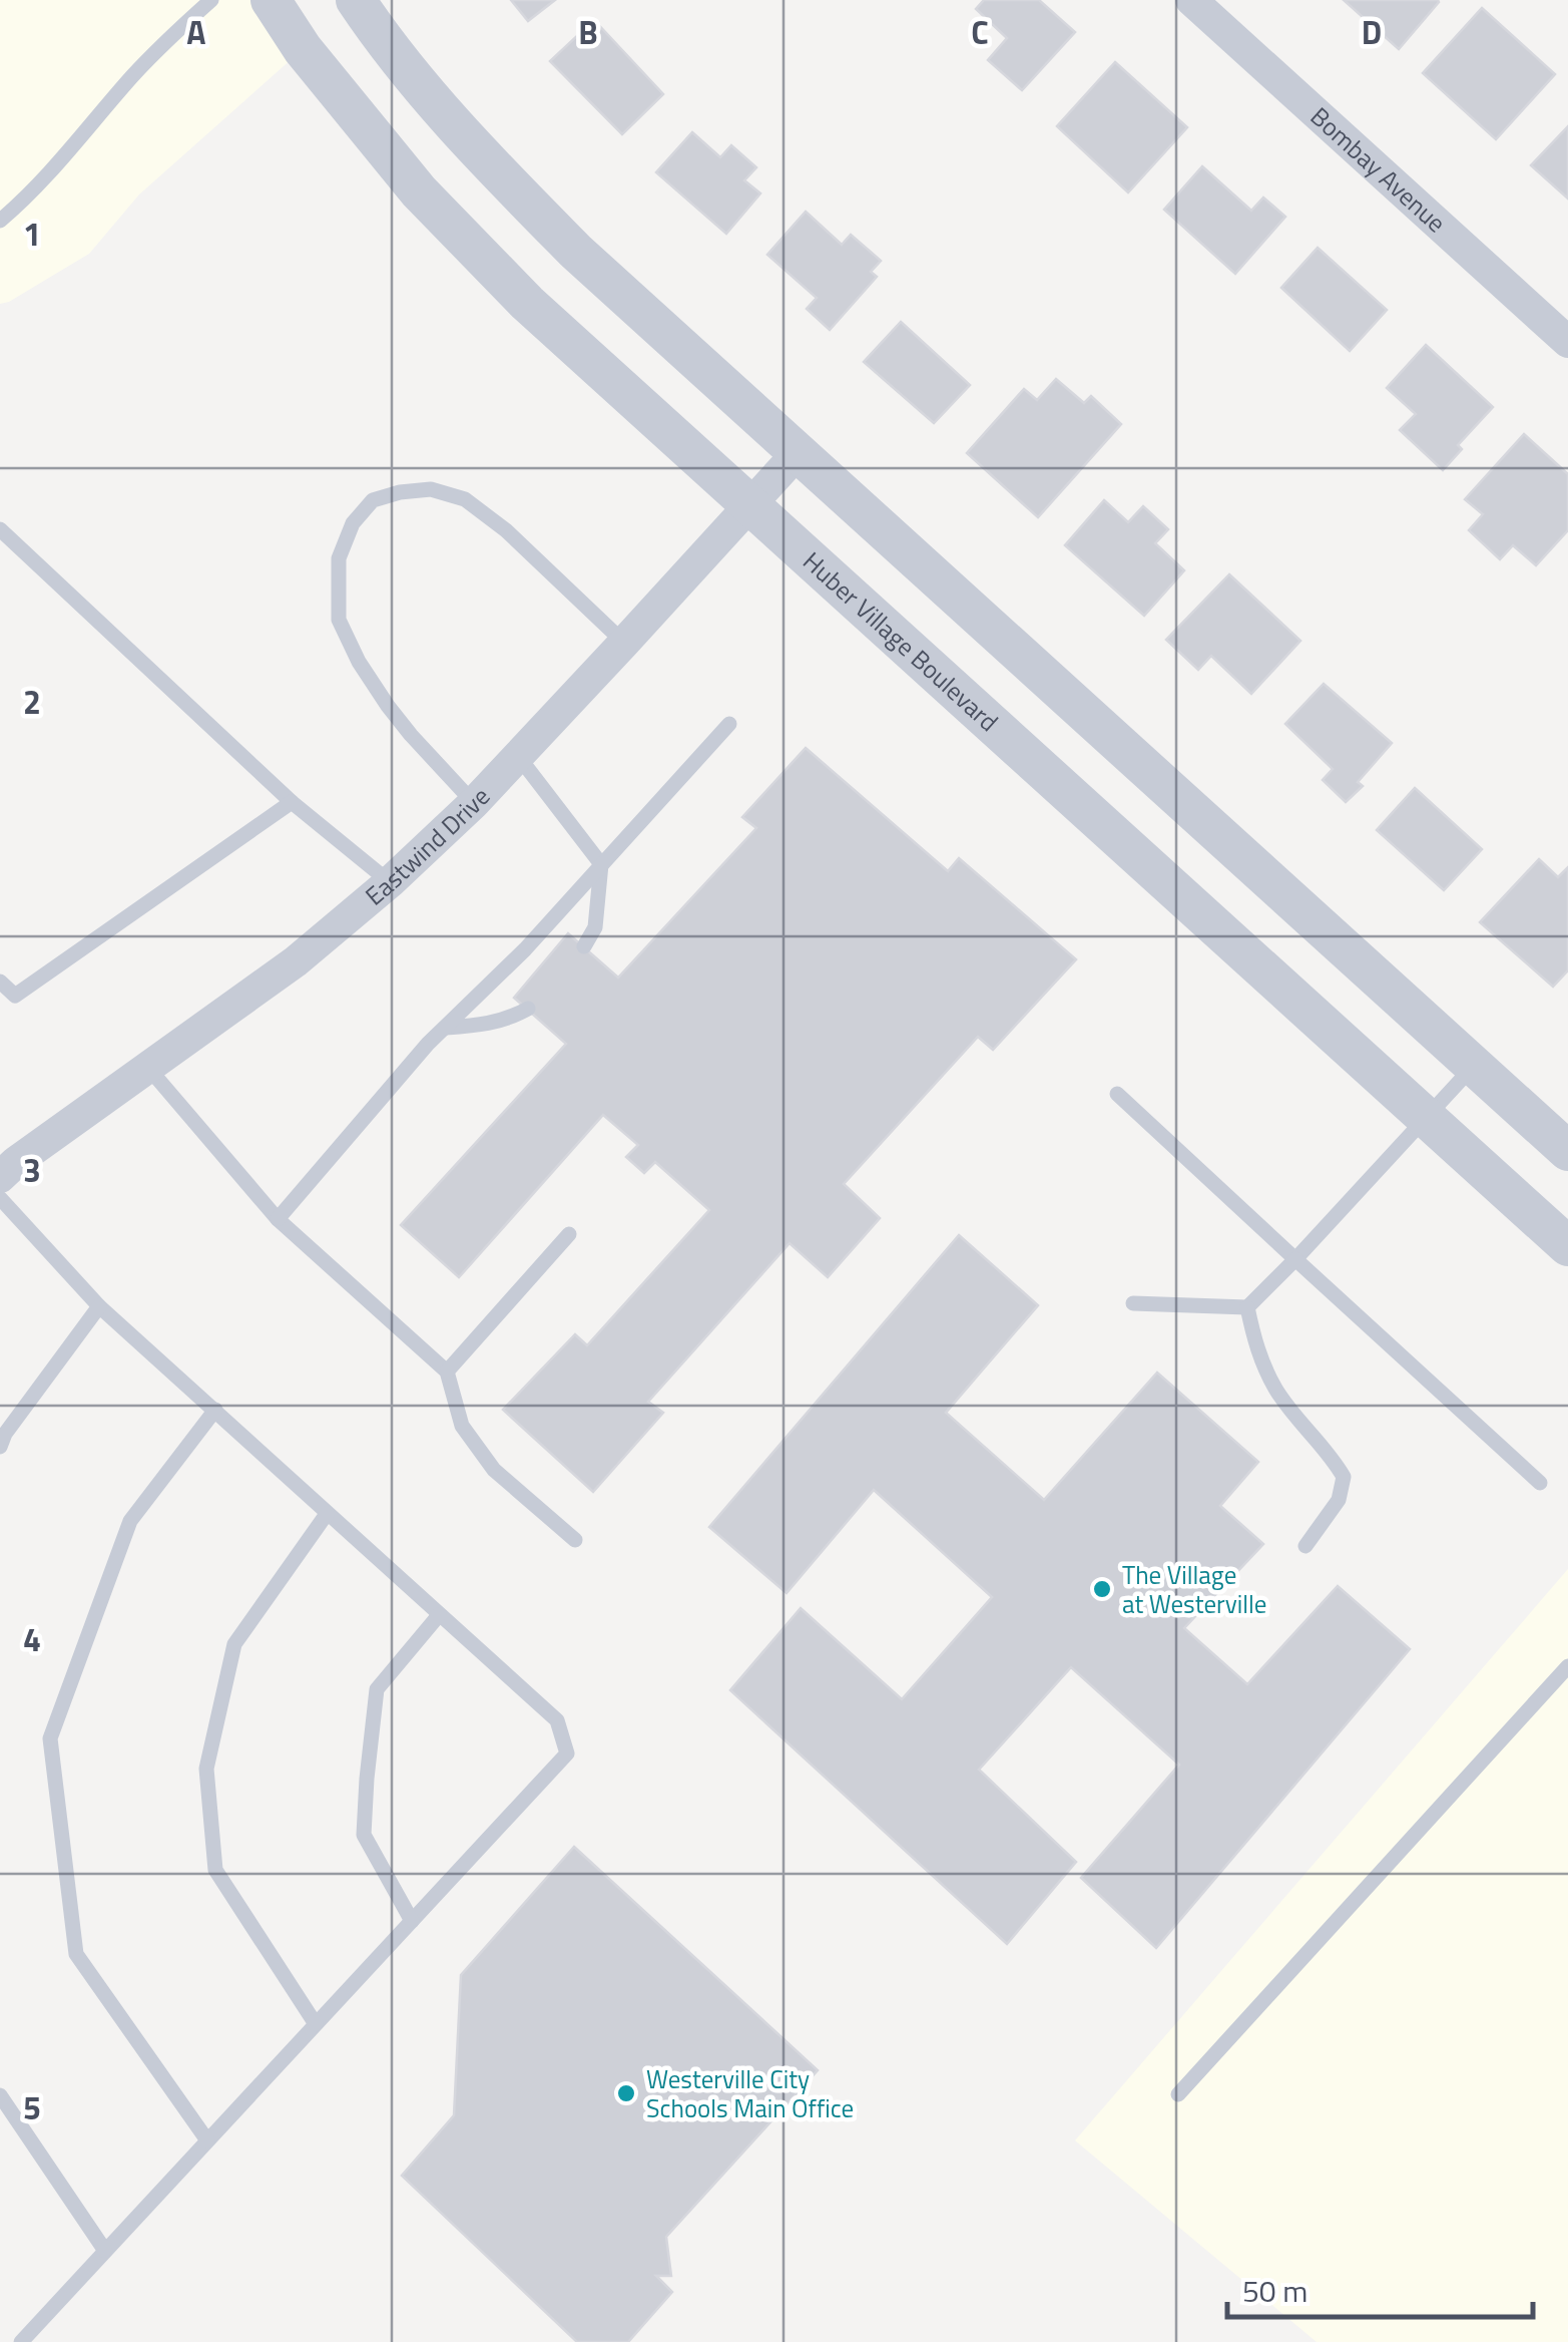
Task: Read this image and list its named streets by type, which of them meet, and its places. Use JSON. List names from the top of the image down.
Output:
{
  "streets": {
    "street": ["Bombay Avenue", "Huber Village Boulevard", "Eastwind Drive"]
  },
  "crossings": [
    ["Huber Village Boulevard", "Eastwind Drive"]
  ],
  "places": ["The Village at Westerville", "Westerville City Schools Main Office"],
  "scale_bar": "50 m",
  "grid": {
    "columns": [
      "A",
      "B",
      "C",
      "D"
    ],
    "rows": [
      "1",
      "2",
      "3",
      "4",
      "5"
    ]
  }
}
